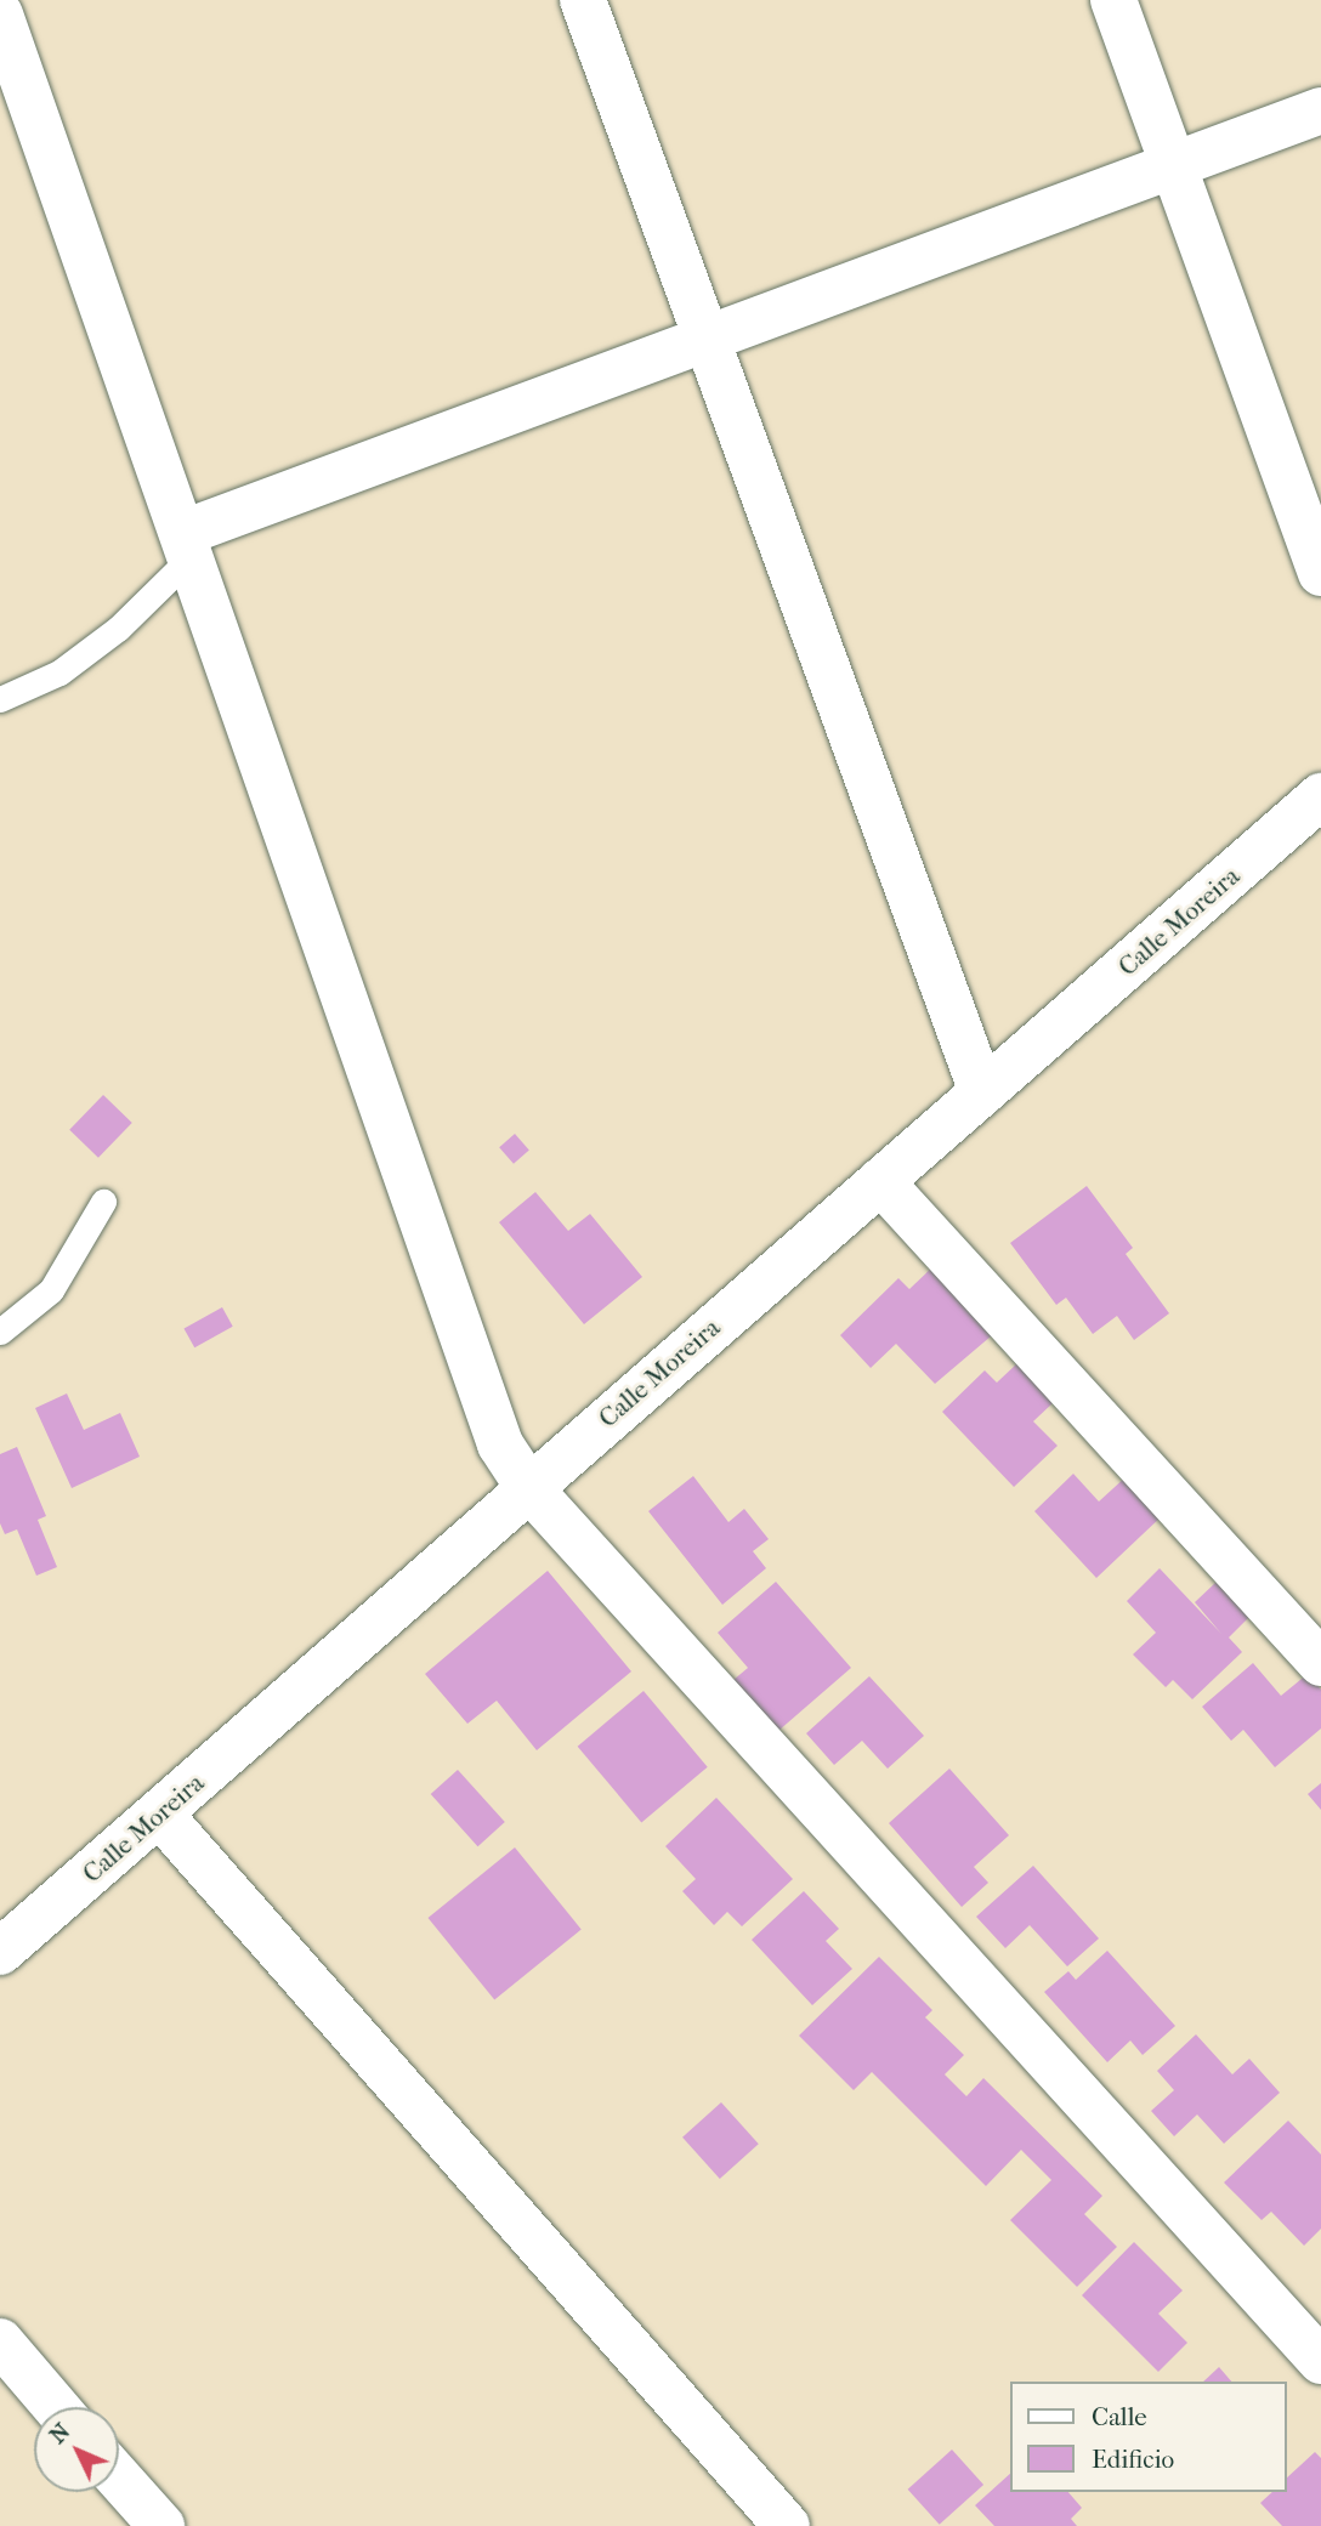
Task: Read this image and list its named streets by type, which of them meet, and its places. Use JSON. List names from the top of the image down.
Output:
{
  "streets": {
    "street": ["Calle Moreira"]
  },
  "legend": ["Calle", "Edificio"],
  "north": "top left"
}
